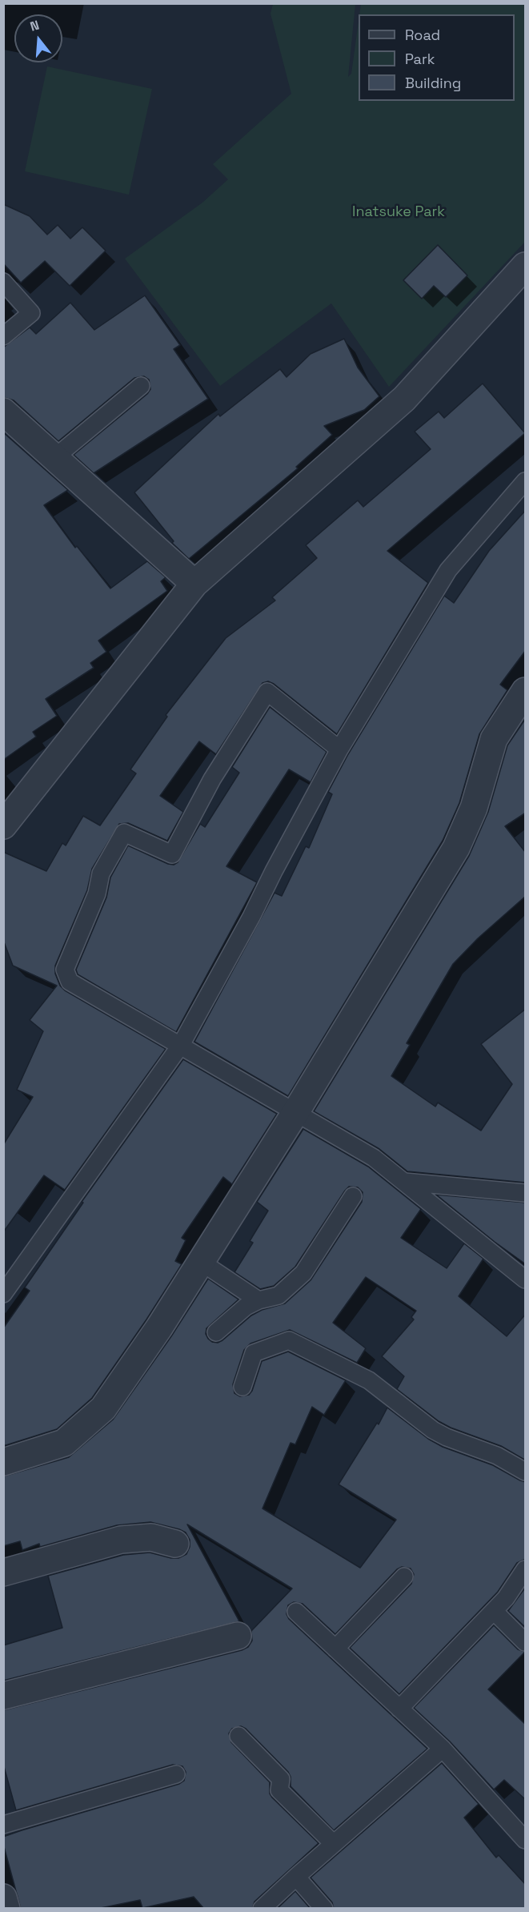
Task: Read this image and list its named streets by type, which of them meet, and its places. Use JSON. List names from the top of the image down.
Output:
{
  "parks": ["Inatsuke Park"],
  "legend": ["Road", "Park", "Building"],
  "north": "top"
}
